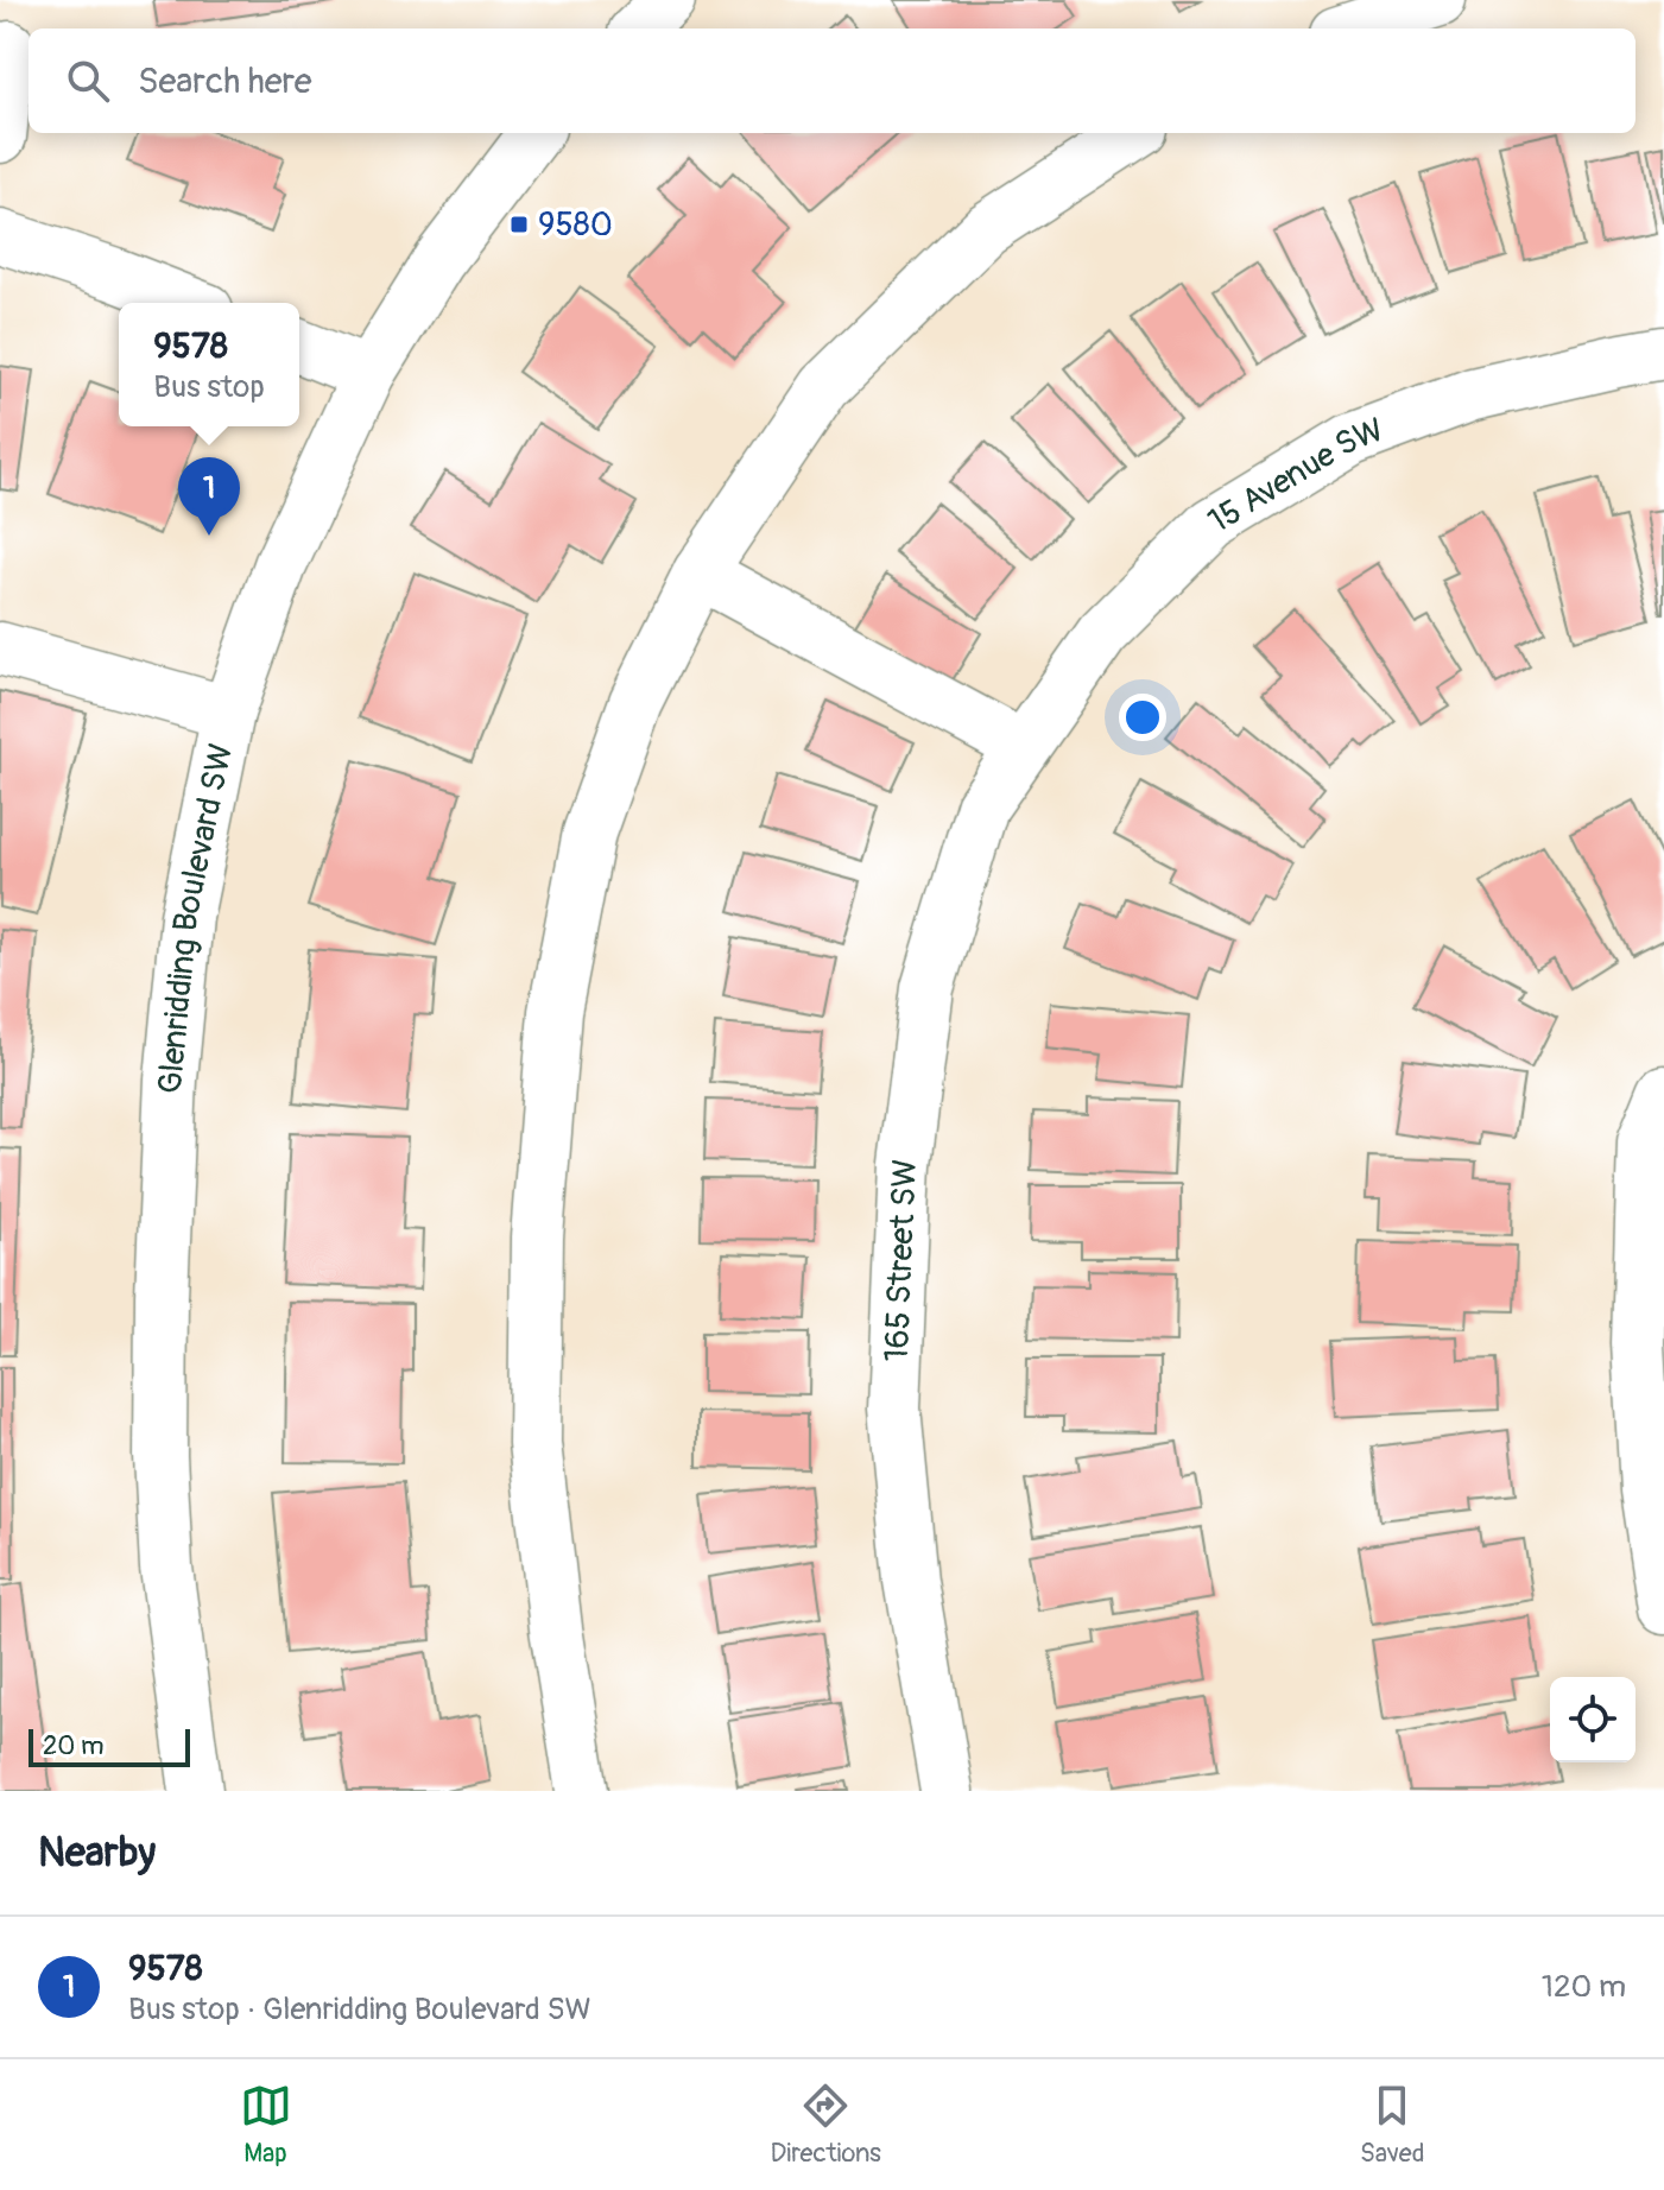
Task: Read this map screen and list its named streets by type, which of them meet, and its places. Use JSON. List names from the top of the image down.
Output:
{
  "streets": {
    "street": ["15 Avenue SW", "Glenridding Boulevard SW", "165 Street SW"]
  },
  "crossings": [
    ["15 Avenue SW", "165 Street SW"]
  ],
  "places": {
    "transit": ["9580"]
  },
  "scale_bar": "20 m",
  "page": {
    "search": "Search here",
    "popup": ["9578", "Bus stop"],
    "pins": "1",
    "scale": "20 m",
    "heading": "Nearby",
    "list": [
      {
        "mark": "1",
        "name": "9578",
        "note": "Bus stop · Glenridding Boulevard SW",
        "value": "120 m"
      }
    ],
    "nav": ["Map", "Directions", "Saved"]
  }
}
